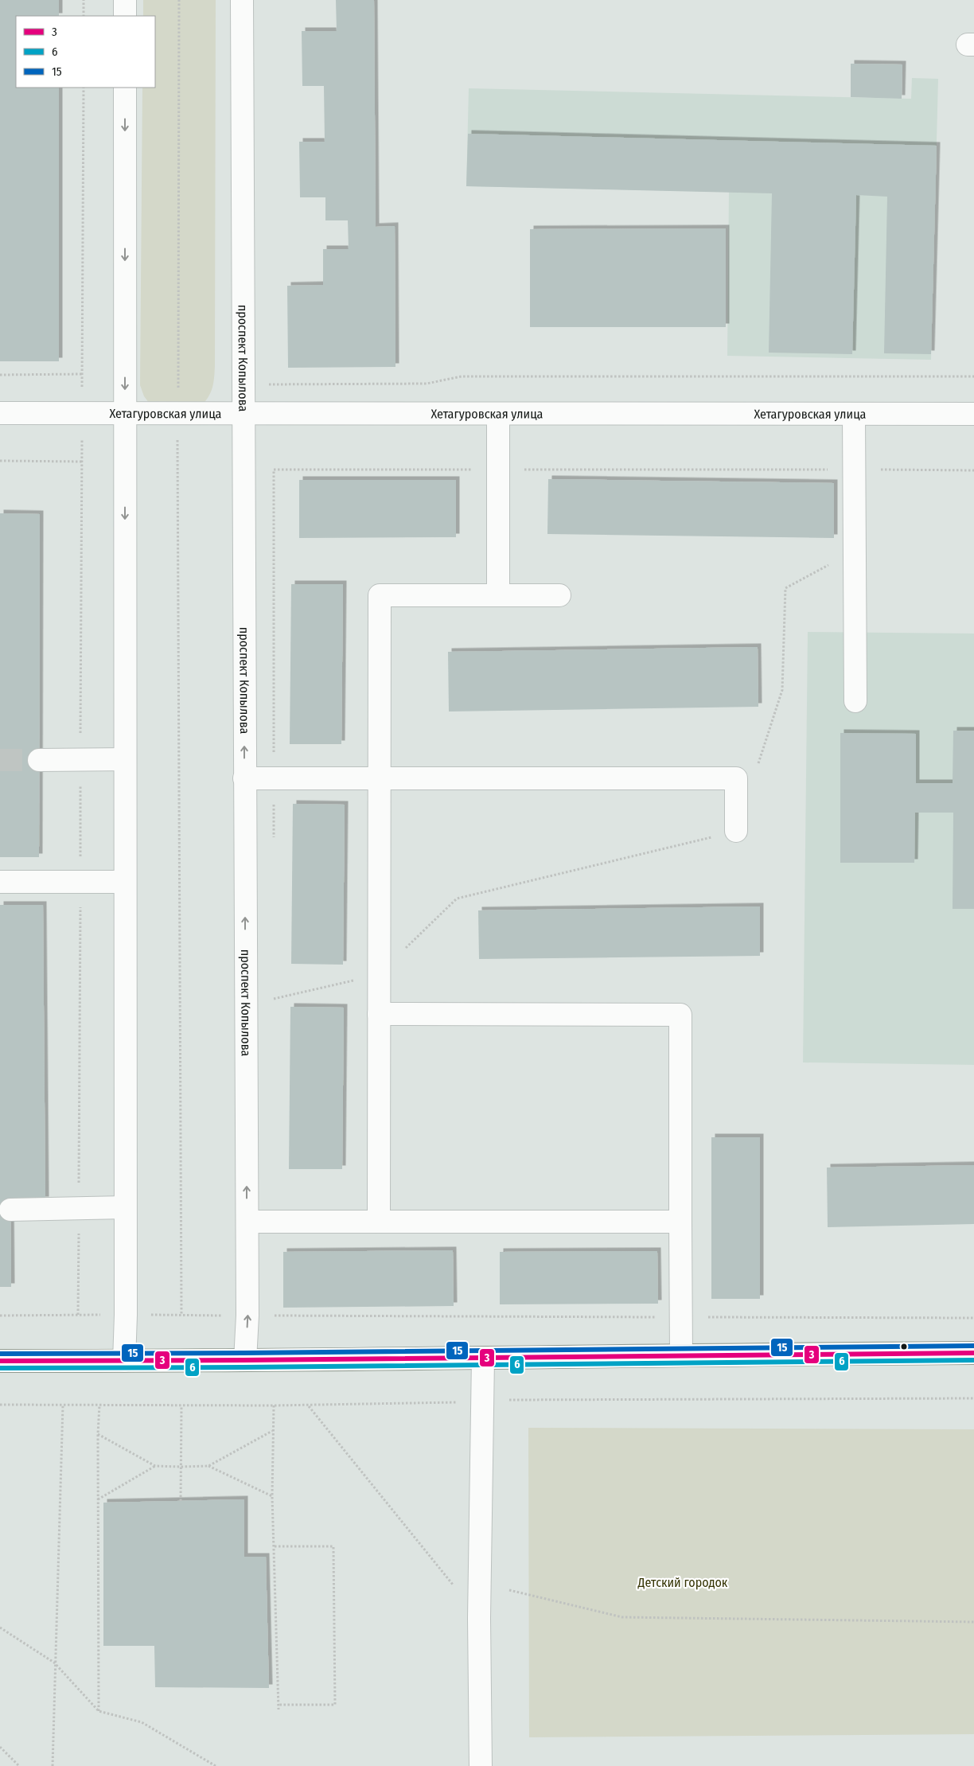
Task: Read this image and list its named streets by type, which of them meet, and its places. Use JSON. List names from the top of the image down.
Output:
{
  "streets": {
    "street": ["проспект Копылова", "Хетагуровская улица"]
  },
  "crossings": [
    ["проспект Копылова", "Хетагуровская улица"]
  ],
  "parks": ["Детский городок"],
  "lines": ["transit line 15", "transit line 3", "transit line 6"],
  "legend": ["3", "6", "15"]
}
